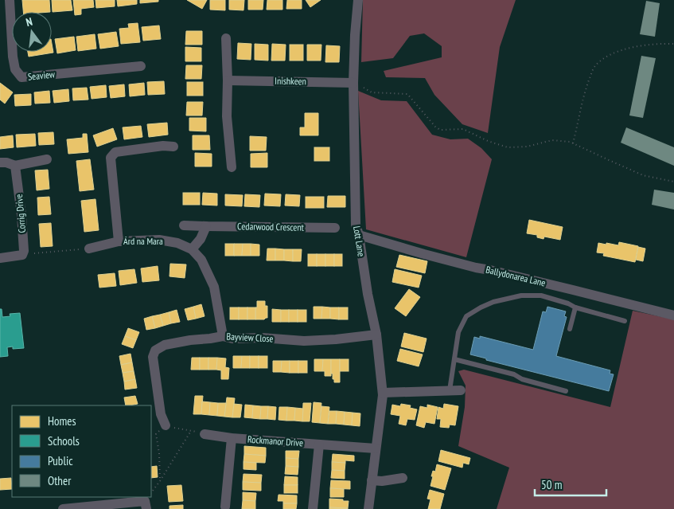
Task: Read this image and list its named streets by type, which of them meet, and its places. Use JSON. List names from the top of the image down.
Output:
{
  "streets": {
    "street": [
      "Seaview",
      "Inishkeen",
      "Corrig Drive",
      "Cedarwood Crescent",
      "Árd na Mara",
      "Lott Lane",
      "Ballydonarea Lane",
      "Bayview Close",
      "Rockmanor Drive"
    ]
  },
  "crossings": [
    ["Inishkeen", "Lott Lane"],
    ["Lott Lane", "Ballydonarea Lane"],
    ["Lott Lane", "Bayview Close"],
    ["Lott Lane", "Rockmanor Drive"]
  ],
  "legend": [
    "Homes",
    "Schools",
    "Public",
    "Other"
  ],
  "scale_bar": "50 m",
  "north": "top"
}
